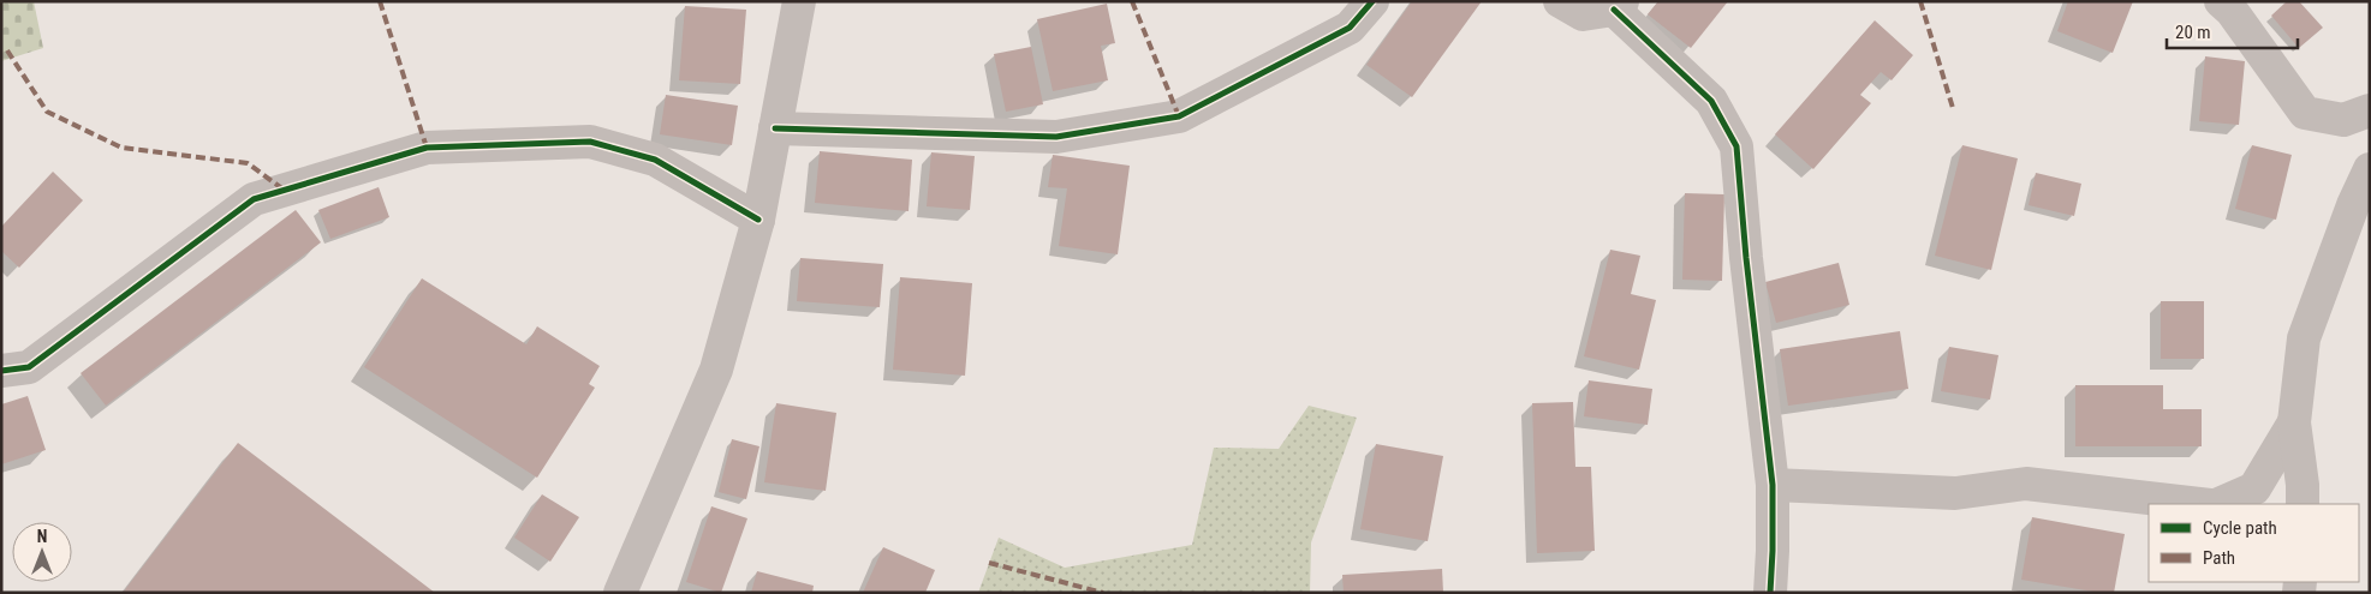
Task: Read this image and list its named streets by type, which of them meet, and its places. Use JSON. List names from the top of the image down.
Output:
{
  "legend": ["Cycle path", "Path"],
  "scale_bar": "20 m",
  "north": "top"
}
